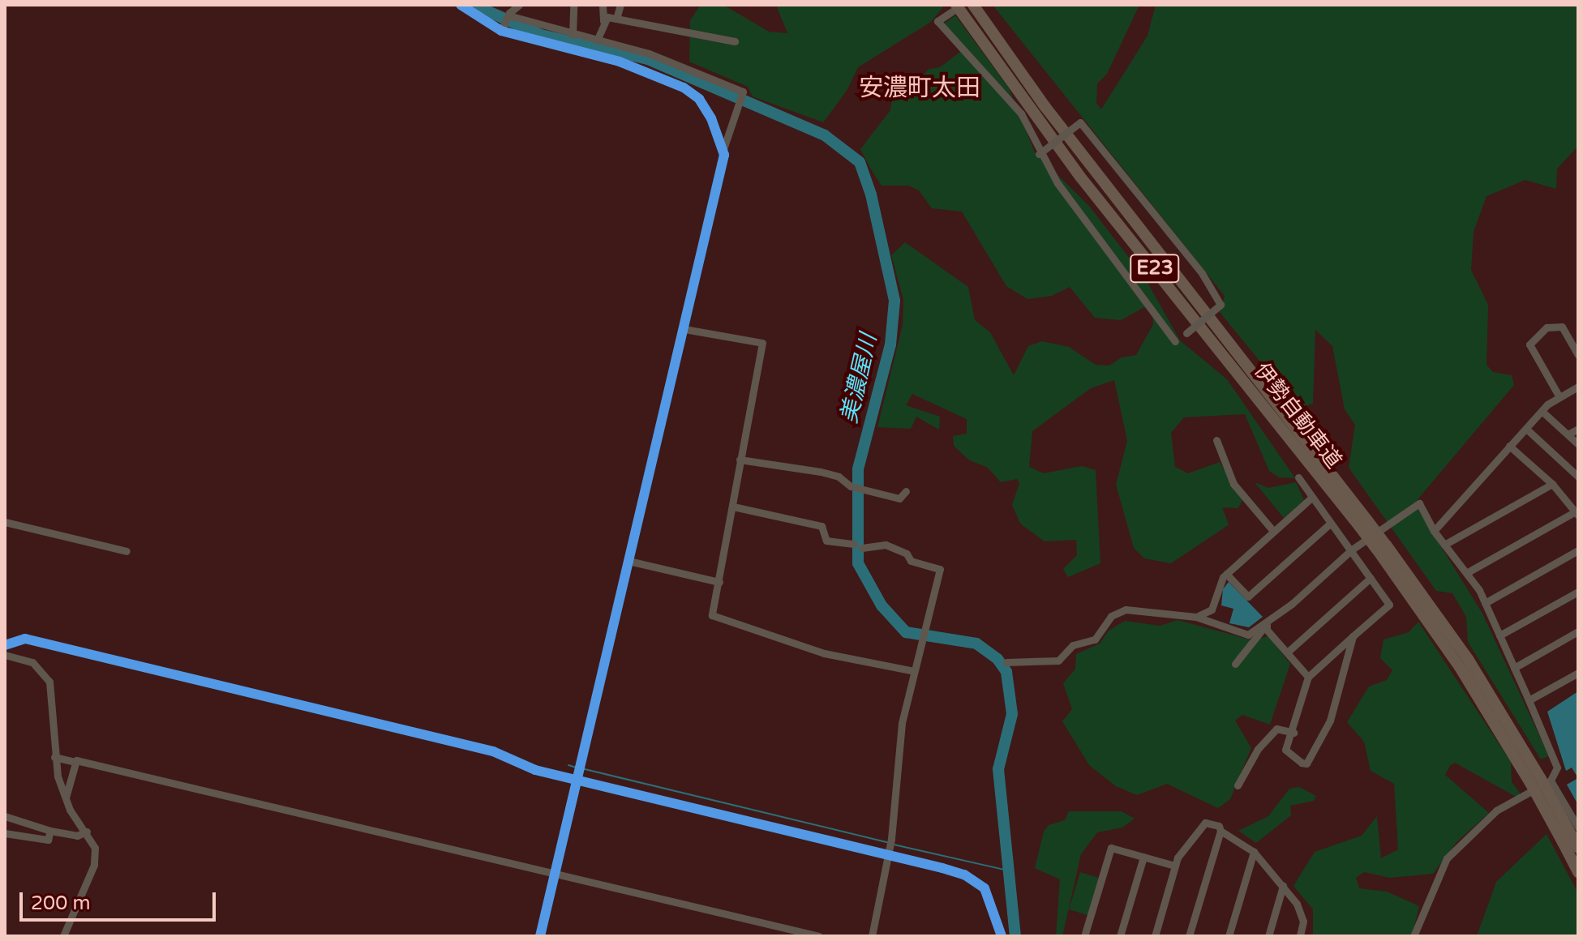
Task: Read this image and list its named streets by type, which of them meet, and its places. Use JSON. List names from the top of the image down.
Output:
{
  "streets": {
    "highway": ["E23", "伊勢自動車道"]
  },
  "districts": ["安濃町太田"],
  "water": ["美濃屋川"],
  "scale_bar": "200 m"
}
